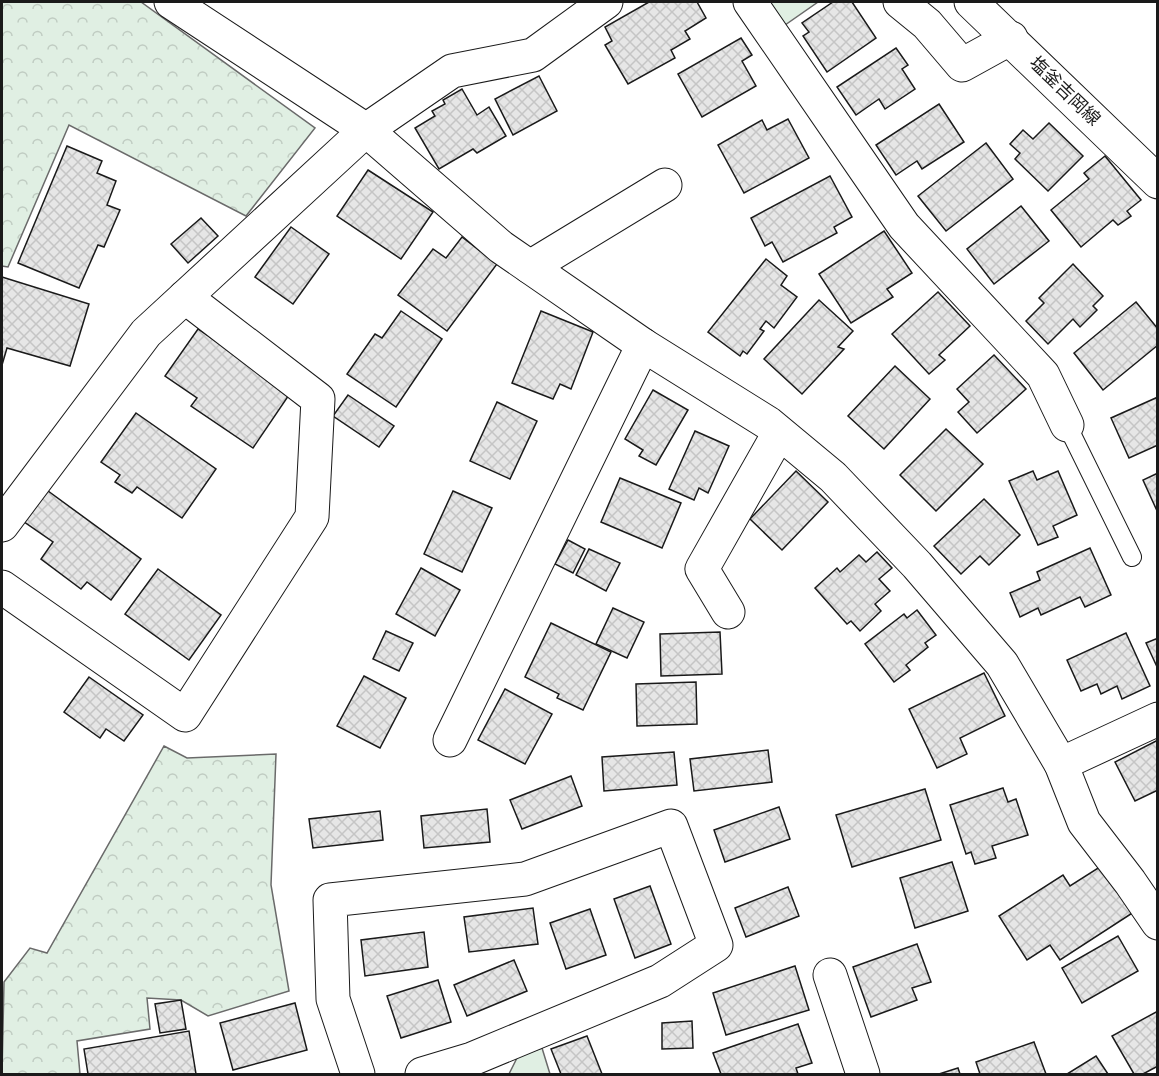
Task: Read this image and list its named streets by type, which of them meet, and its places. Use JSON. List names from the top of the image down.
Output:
{
  "streets": {
    "street": ["塩釜吉岡線"]
  }
}
